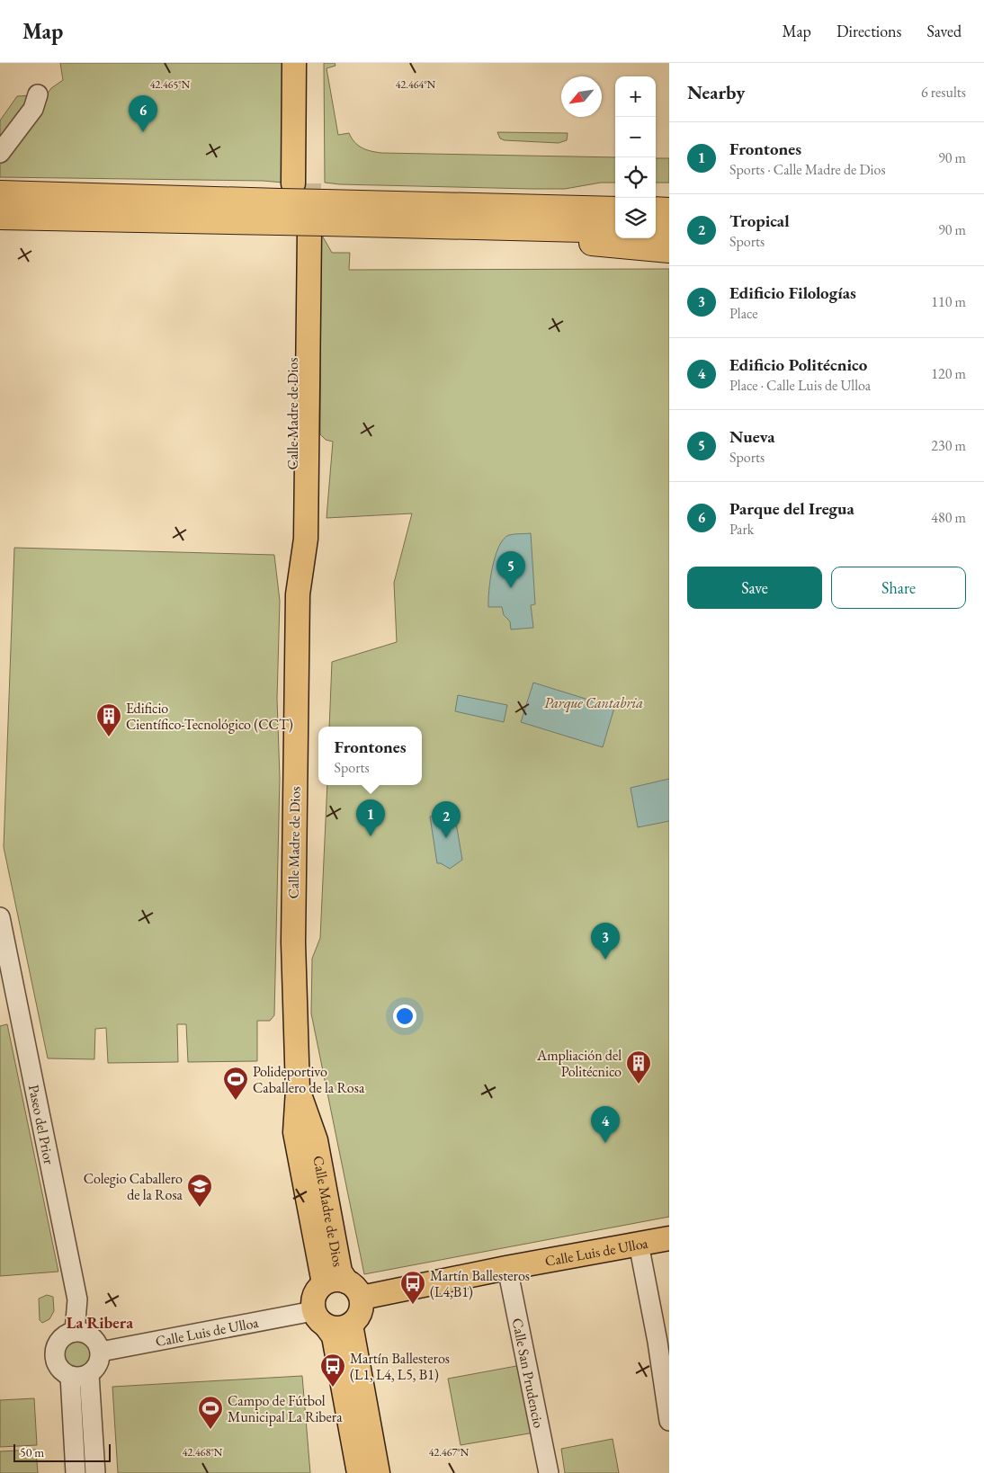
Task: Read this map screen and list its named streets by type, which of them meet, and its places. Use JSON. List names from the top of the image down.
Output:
{
  "streets": {
    "main road": ["Calle Madre de Dios", "Calle Luis de Ulloa"],
    "street": ["Paseo del Prior", "Calle San Prudencio"]
  },
  "crossings": [
    ["Calle Madre de Dios", "Calle Luis de Ulloa"],
    ["Paseo del Prior", "Calle Luis de Ulloa"],
    ["Calle Luis de Ulloa", "Calle San Prudencio"]
  ],
  "districts": ["La Ribera"],
  "parks": ["Parque Cantabria"],
  "places": {
    "building": ["Edificio Científico-Tecnológico (CCT)", "Ampliación del Politécnico"],
    "sports": ["Polideportivo Caballero de la Rosa", "Campo de Fútbol Municipal La Ribera"],
    "school or university": ["Colegio Caballero de la Rosa"],
    "bus stop": ["Martín Ballesteros (L4,B1)", "Martín Ballesteros (L1, L4, L5, B1)"]
  },
  "scale_bar": "50 m",
  "north": "bottom left",
  "page": {
    "header": "Map",
    "nav": ["Map", "Directions", "Saved"],
    "heading": ["Nearby", "6 results"],
    "map_buttons": ["+", "−"],
    "pins": [
      "6",
      "5",
      "1",
      "2",
      "3",
      "4"
    ],
    "list": [
      {
        "mark": "1",
        "name": "Frontones",
        "note": "Sports · Calle Madre de Dios",
        "value": "90 m"
      },
      {
        "mark": "2",
        "name": "Tropical",
        "note": "Sports",
        "value": "90 m"
      },
      {
        "mark": "3",
        "name": "Edificio Filologías",
        "note": "Place",
        "value": "110 m"
      },
      {
        "mark": "4",
        "name": "Edificio Politécnico",
        "note": "Place · Calle Luis de Ulloa",
        "value": "120 m"
      },
      {
        "mark": "5",
        "name": "Nueva",
        "note": "Sports",
        "value": "230 m"
      },
      {
        "mark": "6",
        "name": "Parque del Iregua",
        "note": "Park",
        "value": "480 m"
      }
    ],
    "buttons": ["Save", "Share"],
    "popup": ["Frontones", "Sports"],
    "scale": "50 m"
  },
  "coordinates": [
    "42.465°N",
    "42.464°N",
    "42.468°N",
    "42.467°N"
  ]
}
